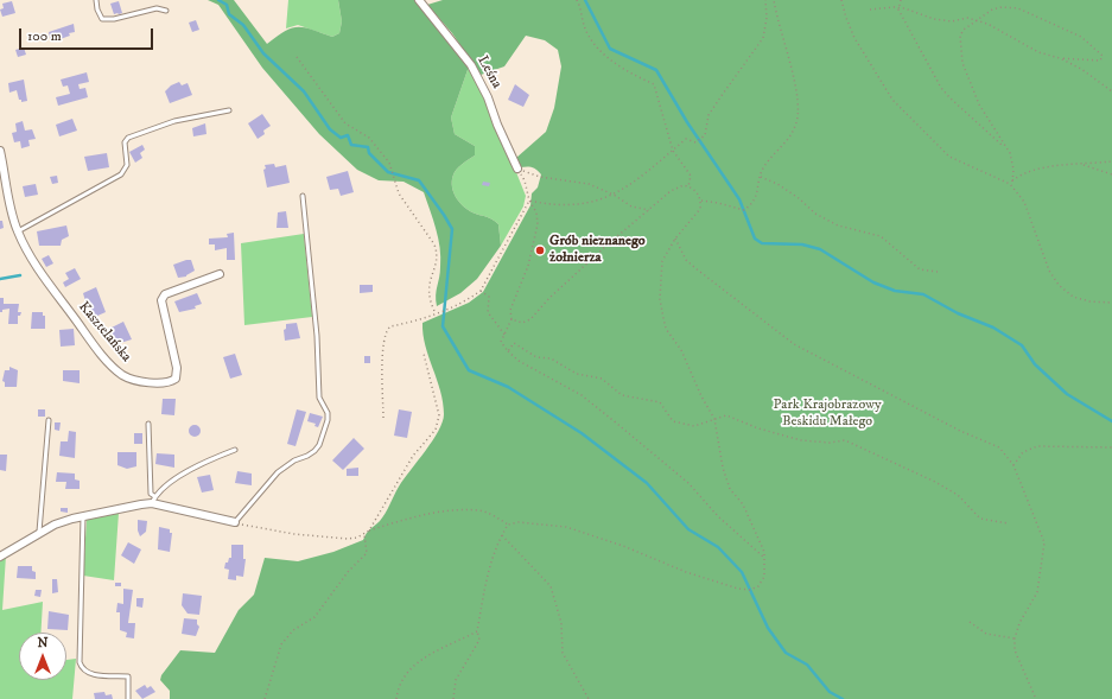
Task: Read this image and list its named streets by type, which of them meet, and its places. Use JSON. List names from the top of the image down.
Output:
{
  "streets": {
    "street": ["Leśna", "Kasztelańska"]
  },
  "parks": ["Park Krajobrazowy Beskidu Małego"],
  "places": ["Grób nieznanego żołnierza"],
  "scale_bar": "100 m",
  "north": "top"
}
